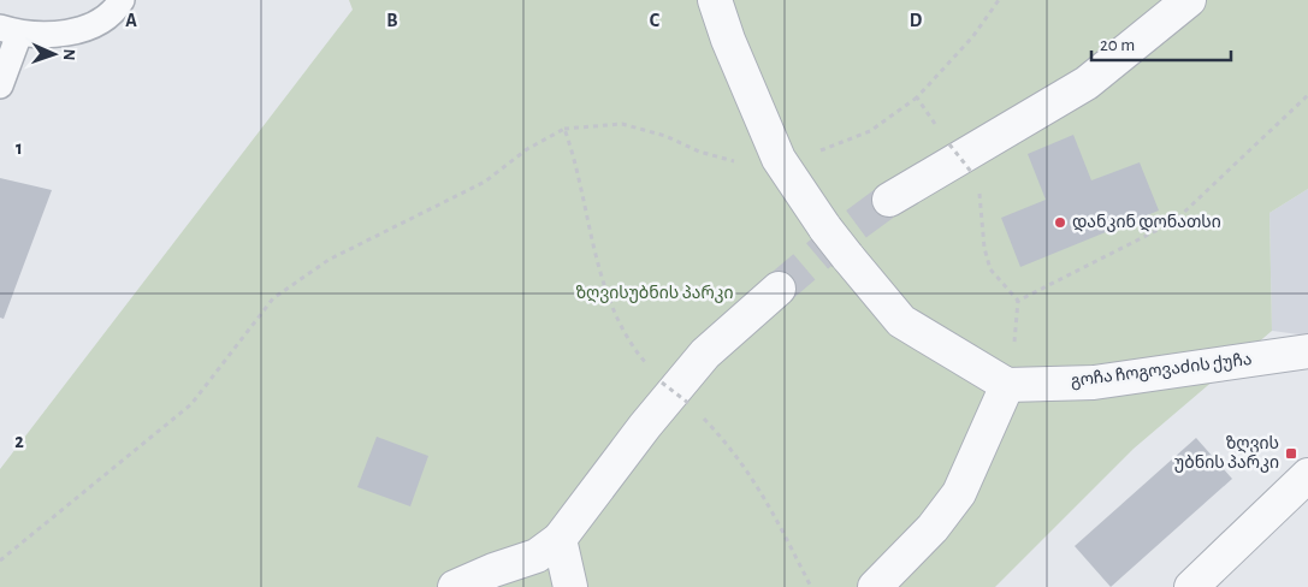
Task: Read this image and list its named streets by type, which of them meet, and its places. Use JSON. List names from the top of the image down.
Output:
{
  "streets": {
    "street": ["გოჩა ჩოგოვაძის ქუჩა"]
  },
  "parks": ["ზღვისუბნის პარკი"],
  "places": {
    "other": ["დანკინ დონათსი"],
    "transit": ["ზღვის უბნის პარკი"]
  },
  "scale_bar": "20 m",
  "north": "right",
  "grid": {
    "columns": [
      "A",
      "B",
      "C",
      "D"
    ],
    "rows": ["1", "2"]
  }
}
